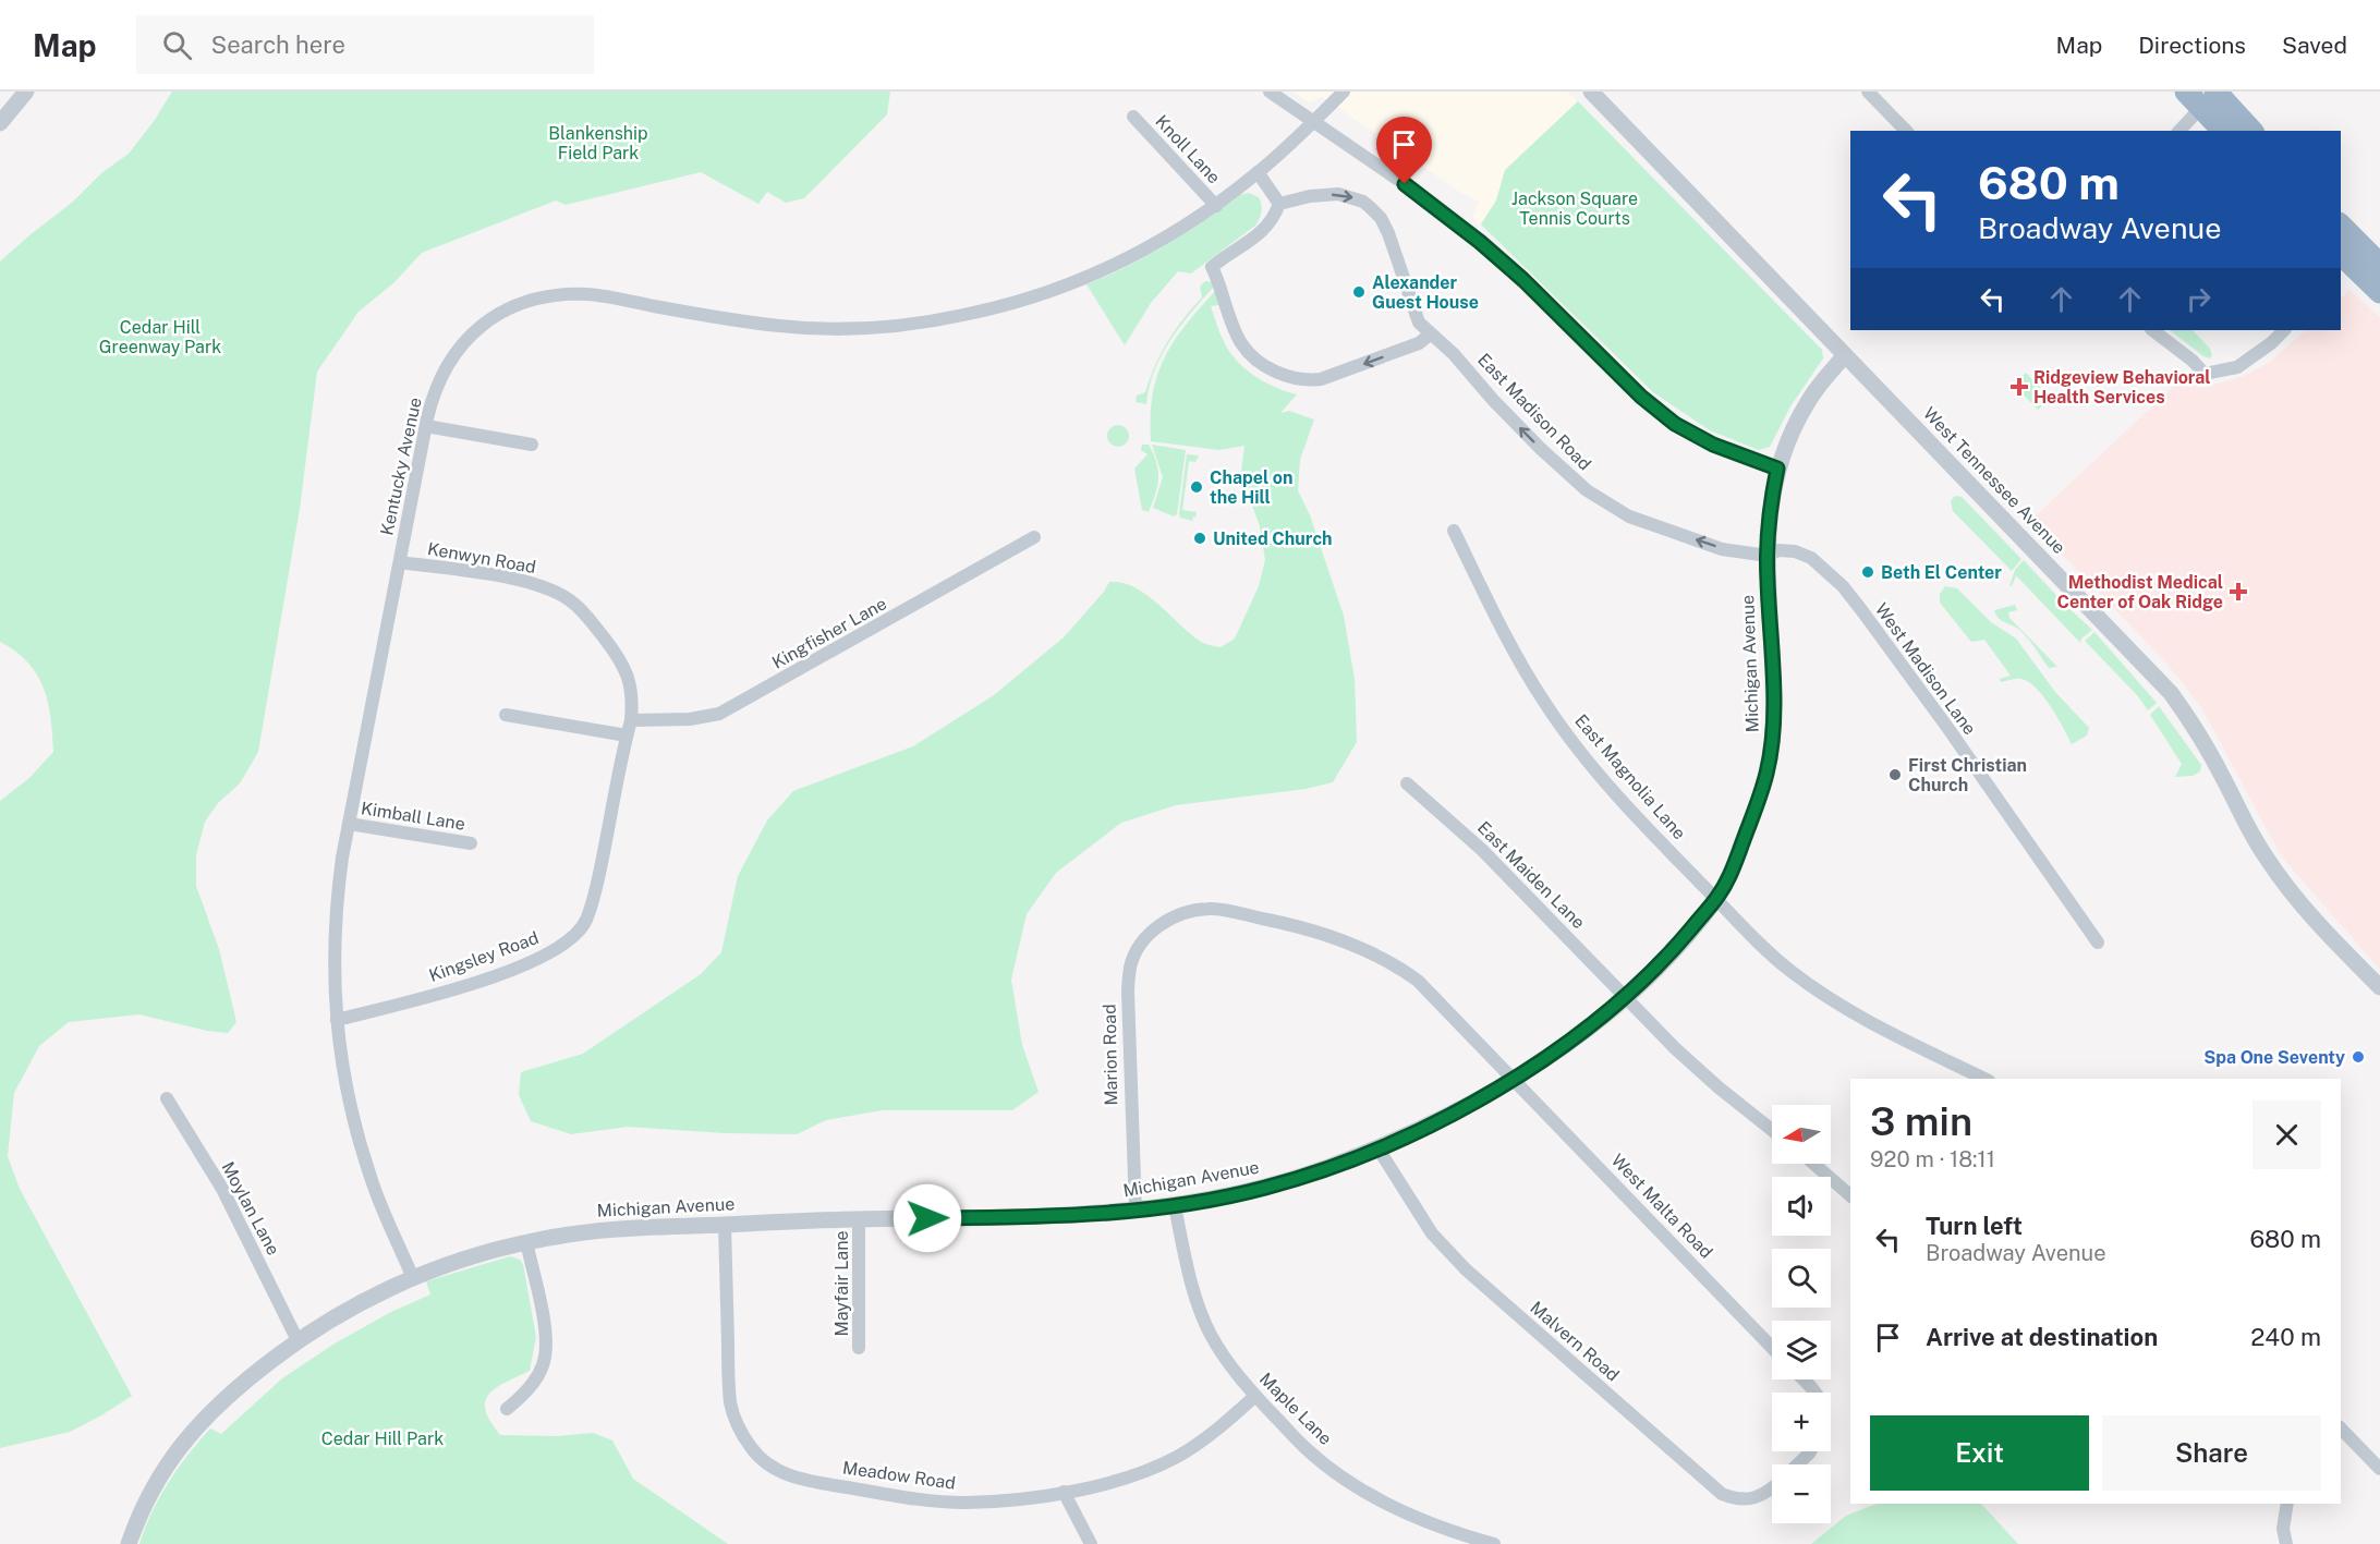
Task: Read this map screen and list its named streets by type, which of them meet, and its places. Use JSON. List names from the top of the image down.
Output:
{
  "streets": {
    "street": [
      "Knoll Lane",
      "East Madison Road",
      "Kentucky Avenue",
      "West Tennessee Avenue",
      "Kenwyn Road",
      "Kingfisher Lane",
      "Michigan Avenue",
      "West Madison Lane",
      "East Magnolia Lane",
      "Kimball Lane",
      "East Maiden Lane",
      "Kingsley Road",
      "Marion Road",
      "West Malta Road",
      "Moylan Lane",
      "Mayfair Lane",
      "Malvern Road",
      "Maple Lane",
      "Meadow Road"
    ]
  },
  "crossings": [
    ["Knoll Lane", "Kentucky Avenue"],
    ["East Madison Road", "Michigan Avenue"],
    ["East Madison Road", "West Madison Lane"],
    ["Kentucky Avenue", "Kenwyn Road"],
    ["Kentucky Avenue", "Michigan Avenue"],
    ["Kentucky Avenue", "Kimball Lane"],
    ["Kentucky Avenue", "Kingsley Road"],
    ["West Tennessee Avenue", "Michigan Avenue"],
    ["Kenwyn Road", "Kingfisher Lane"],
    ["Kenwyn Road", "Kingsley Road"],
    ["Kingfisher Lane", "Kingsley Road"],
    ["Michigan Avenue", "West Madison Lane"],
    ["Michigan Avenue", "East Magnolia Lane"],
    ["Michigan Avenue", "East Maiden Lane"],
    ["Michigan Avenue", "Marion Road"],
    ["Michigan Avenue", "West Malta Road"],
    ["Michigan Avenue", "Moylan Lane"],
    ["Michigan Avenue", "Mayfair Lane"],
    ["Michigan Avenue", "Malvern Road"],
    ["Michigan Avenue", "Maple Lane"],
    ["Michigan Avenue", "Meadow Road"],
    ["Marion Road", "West Malta Road"],
    ["Maple Lane", "Meadow Road"]
  ],
  "parks": [
    "Blankenship Field Park",
    "Jackson Square Tennis Courts",
    "Cedar Hill Greenway Park",
    "Cedar Hill Park"
  ],
  "places": {
    "other": [
      "Alexander Guest House",
      "Chapel on the Hill",
      "United Church",
      "Beth El Center",
      "First Christian Church",
      "Spa One Seventy"
    ],
    "health": ["Ridgeview Behavioral Health Services", "Methodist Medical Center of Oak Ridge"]
  },
  "north": "left",
  "page": {
    "header": "Map",
    "search": "Search here",
    "nav": ["Map", "Directions", "Saved"],
    "turn": ["680 m", "Broadway Avenue"],
    "heading": ["3 min", "920 m · 18:11"],
    "map_buttons": ["+", "−"],
    "list": [
      {
        "name": "Turn left",
        "note": "Broadway Avenue",
        "value": "680 m"
      },
      {
        "name": "Arrive at destination",
        "value": "240 m"
      }
    ],
    "buttons": ["Exit", "Share"]
  }
}
